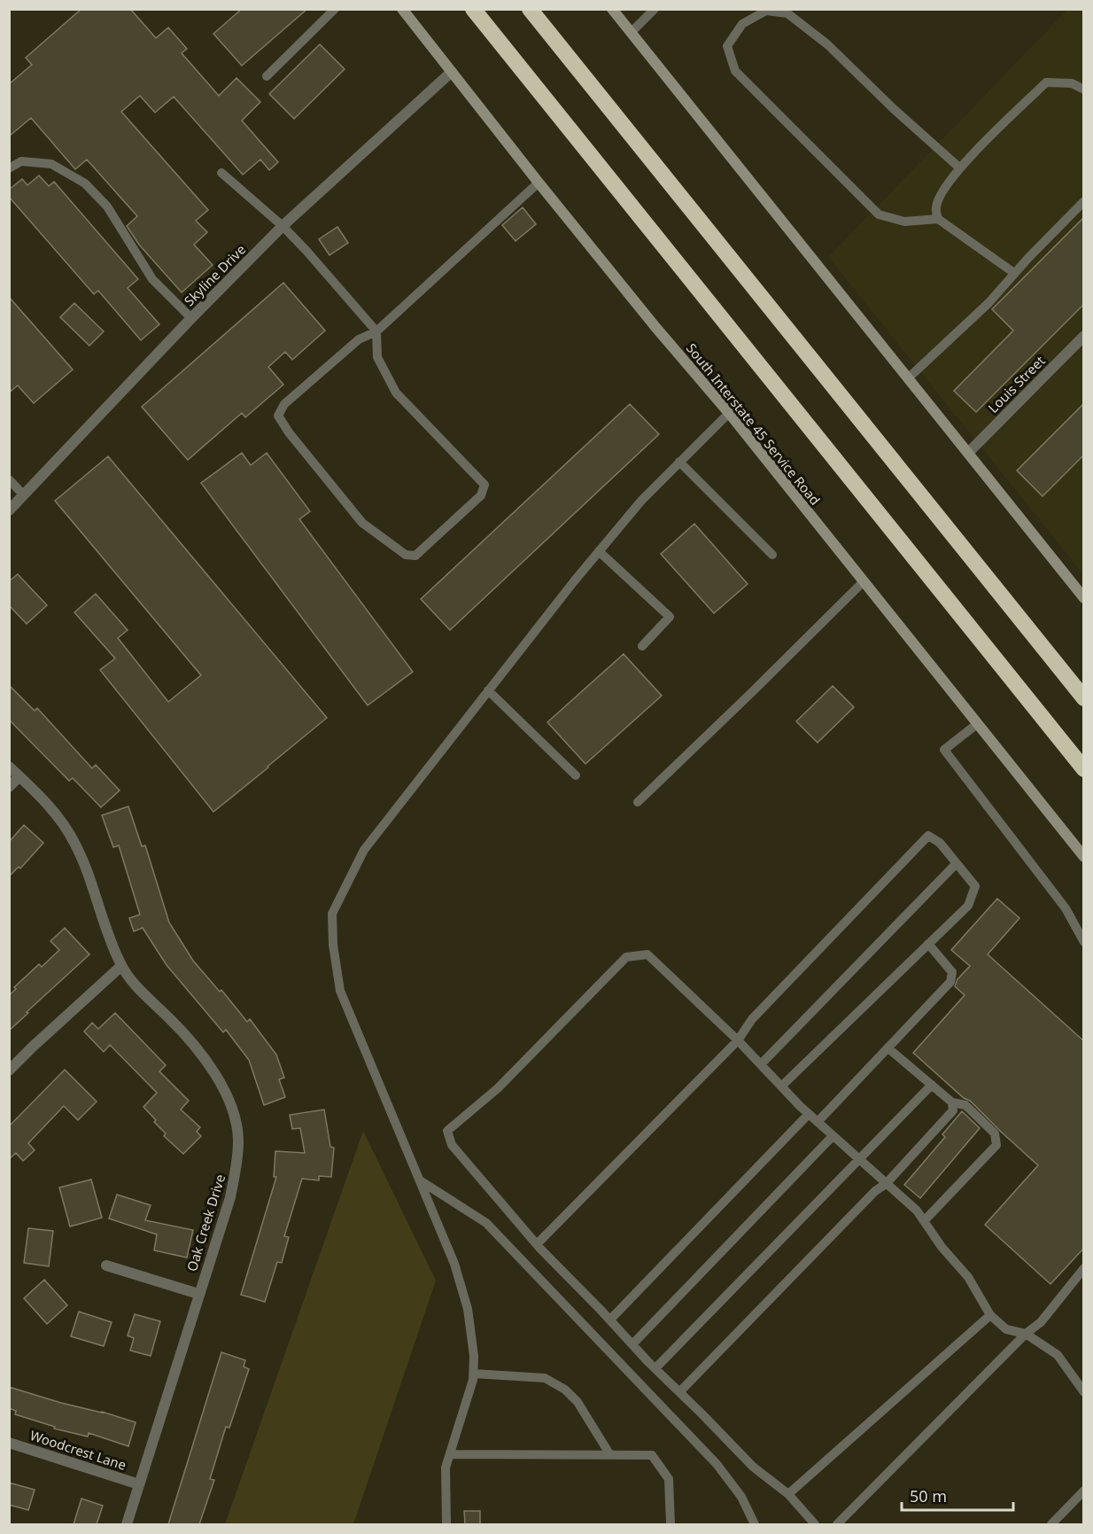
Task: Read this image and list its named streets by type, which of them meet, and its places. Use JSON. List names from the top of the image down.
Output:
{
  "streets": {
    "main road": ["South Interstate 45 Service Road"],
    "street": [
      "Skyline Drive",
      "Louis Street",
      "Oak Creek Drive",
      "Woodcrest Lane"
    ]
  },
  "crossings": [
    ["Skyline Drive", "South Interstate 45 Service Road"],
    ["Oak Creek Drive", "Woodcrest Lane"]
  ],
  "scale_bar": "50 m"
}
